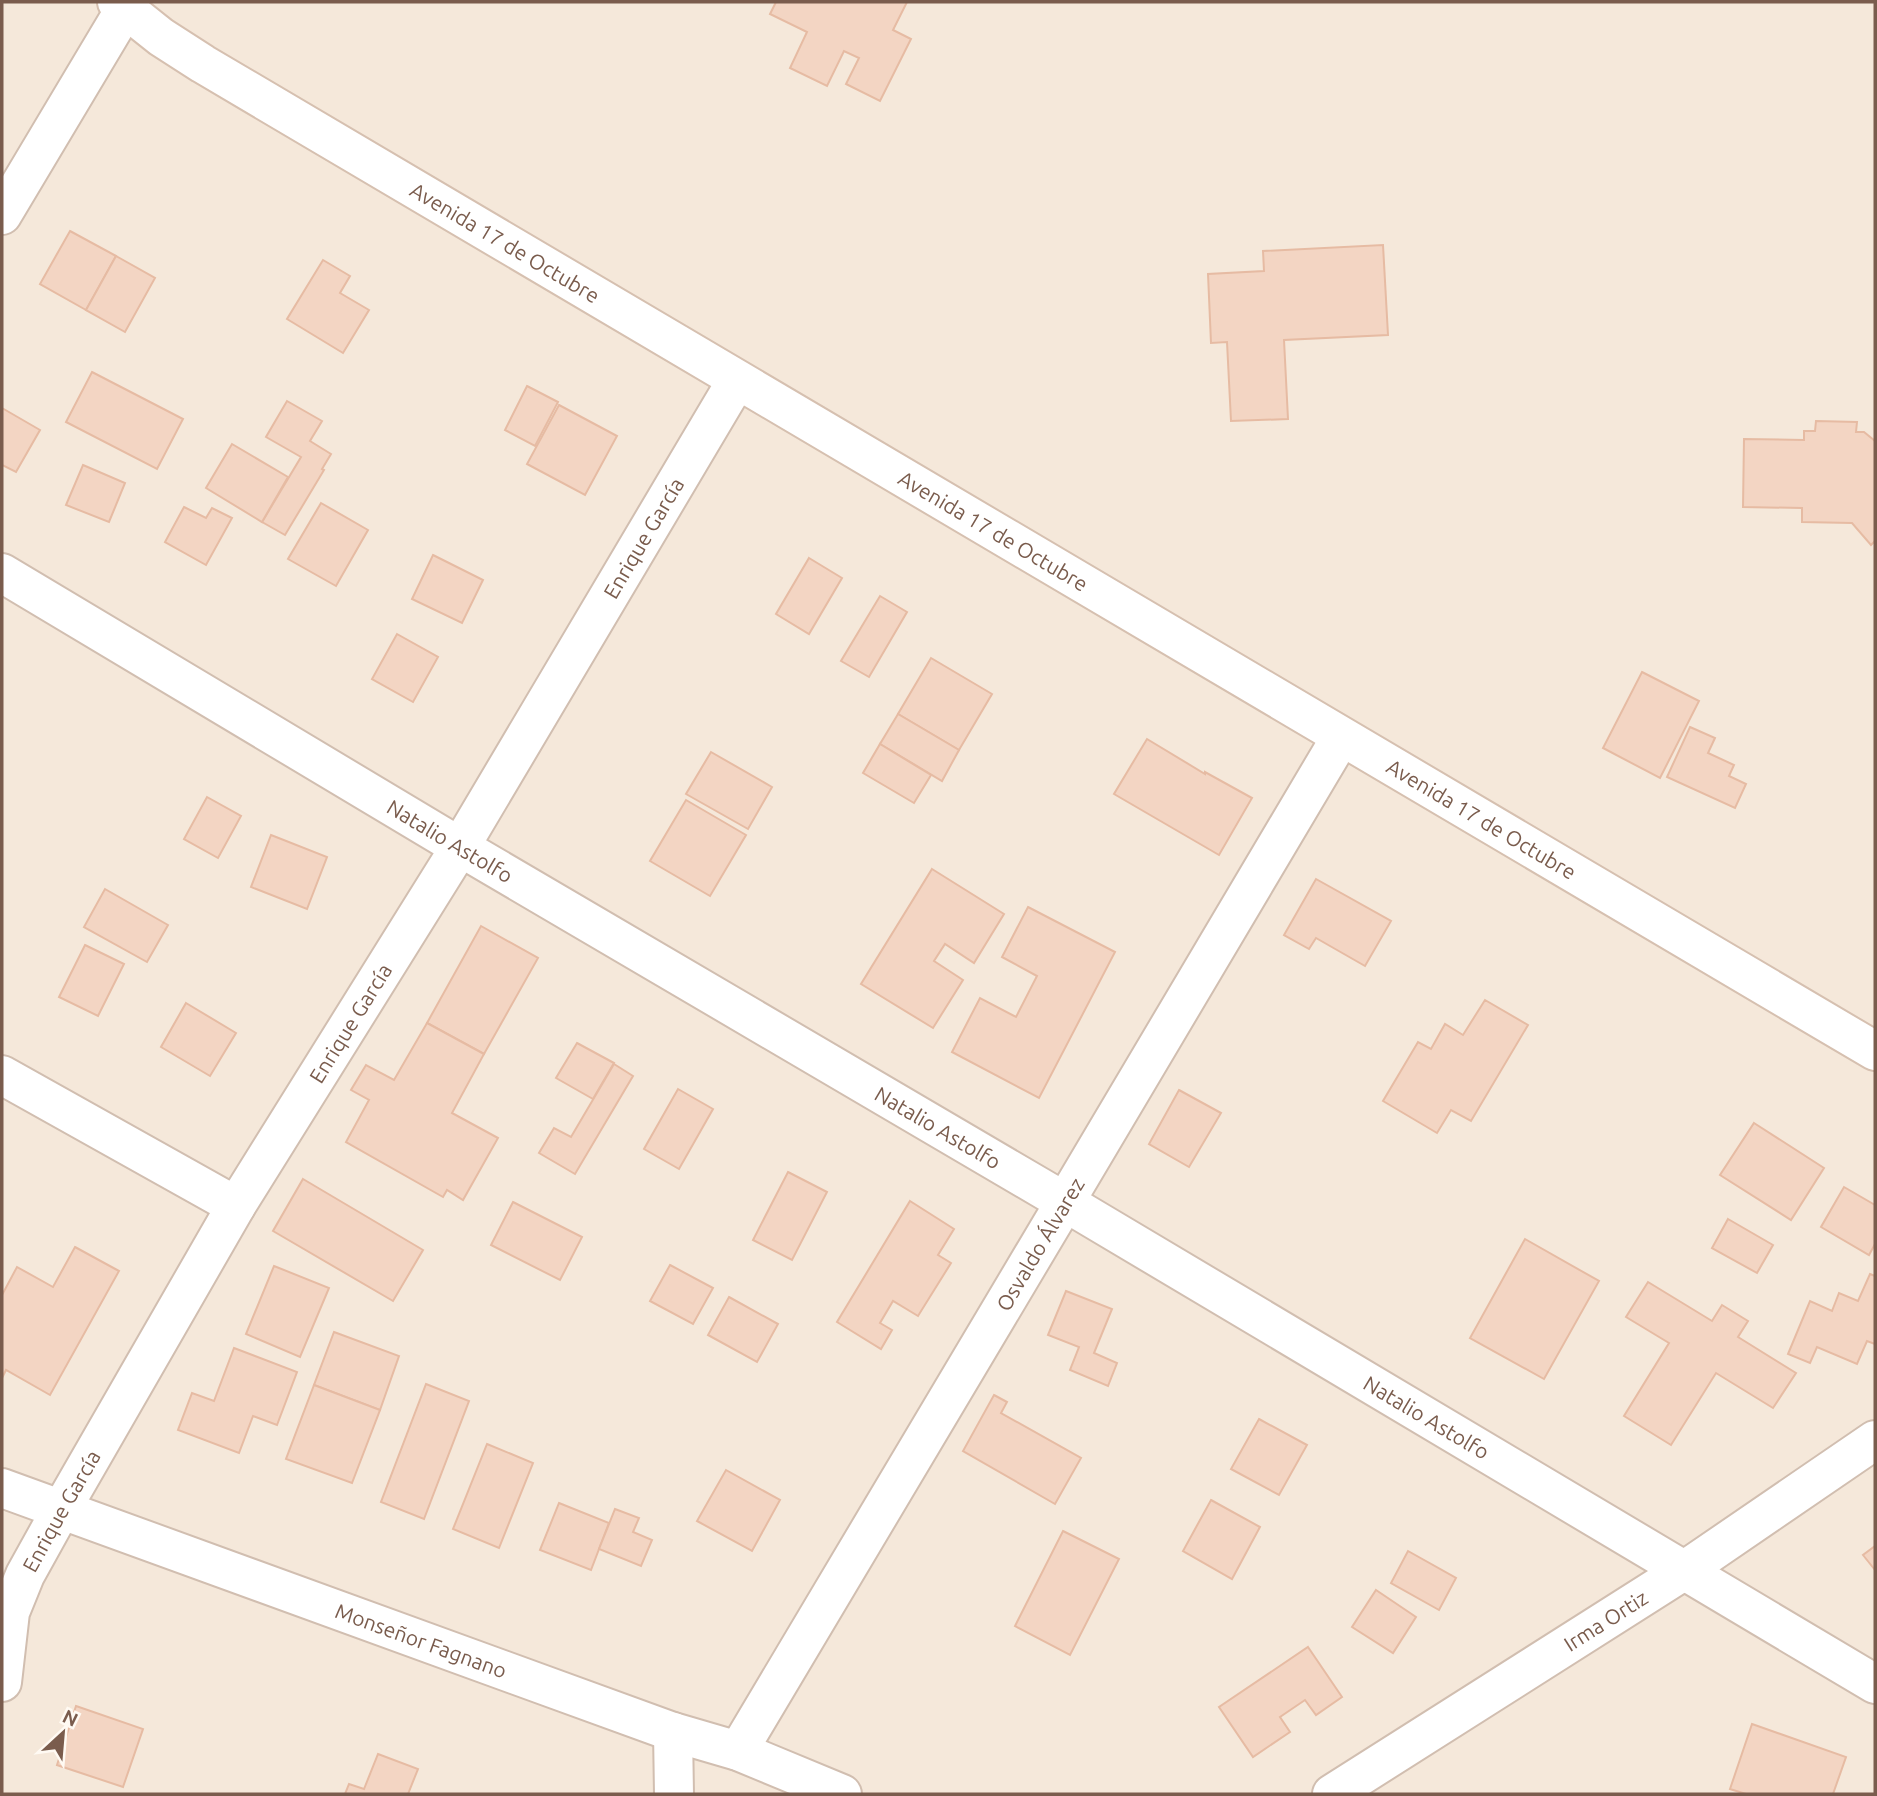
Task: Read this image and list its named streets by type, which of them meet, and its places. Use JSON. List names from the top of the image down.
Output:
{
  "streets": {
    "street": [
      "Avenida 17 de Octubre",
      "Enrique García",
      "Natalio Astolfo",
      "Osvaldo Álvarez",
      "Irma Ortiz",
      "Monseñor Fagnano"
    ]
  },
  "crossings": [
    ["Avenida 17 de Octubre", "Enrique García"],
    ["Avenida 17 de Octubre", "Osvaldo Álvarez"],
    ["Enrique García", "Natalio Astolfo"],
    ["Enrique García", "Monseñor Fagnano"],
    ["Natalio Astolfo", "Osvaldo Álvarez"],
    ["Natalio Astolfo", "Irma Ortiz"],
    ["Osvaldo Álvarez", "Monseñor Fagnano"]
  ],
  "north": "top right"
}
